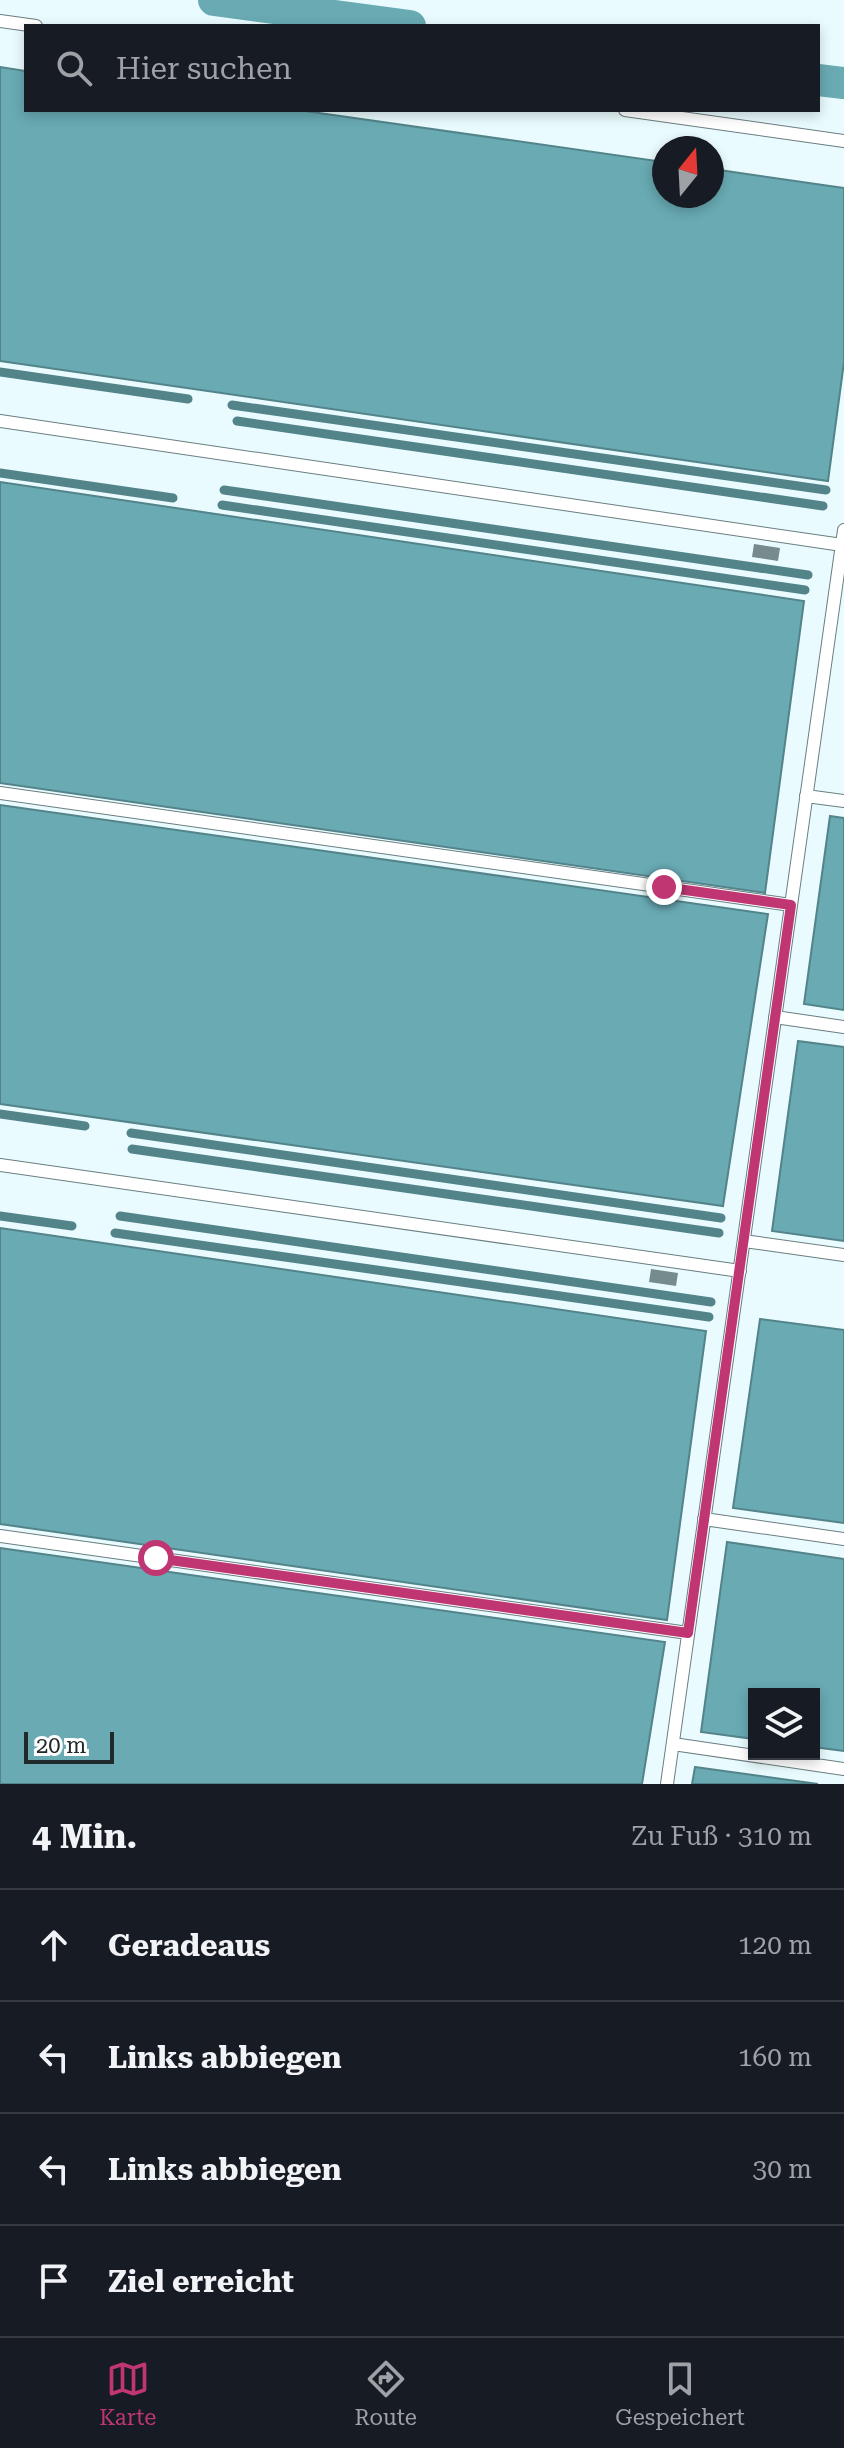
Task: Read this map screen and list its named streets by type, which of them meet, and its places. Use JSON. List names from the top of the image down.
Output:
{
  "scale_bar": "20 m",
  "north": "top",
  "page": {
    "search": "Hier suchen",
    "scale": "20 m",
    "heading": ["4 Min.", "Zu Fuß · 310 m"],
    "list": [
      ["Geradeaus", "120 m"],
      ["Links abbiegen", "160 m"],
      ["Links abbiegen", "30 m"],
      "Ziel erreicht"
    ],
    "nav": ["Karte", "Route", "Gespeichert"]
  }
}
